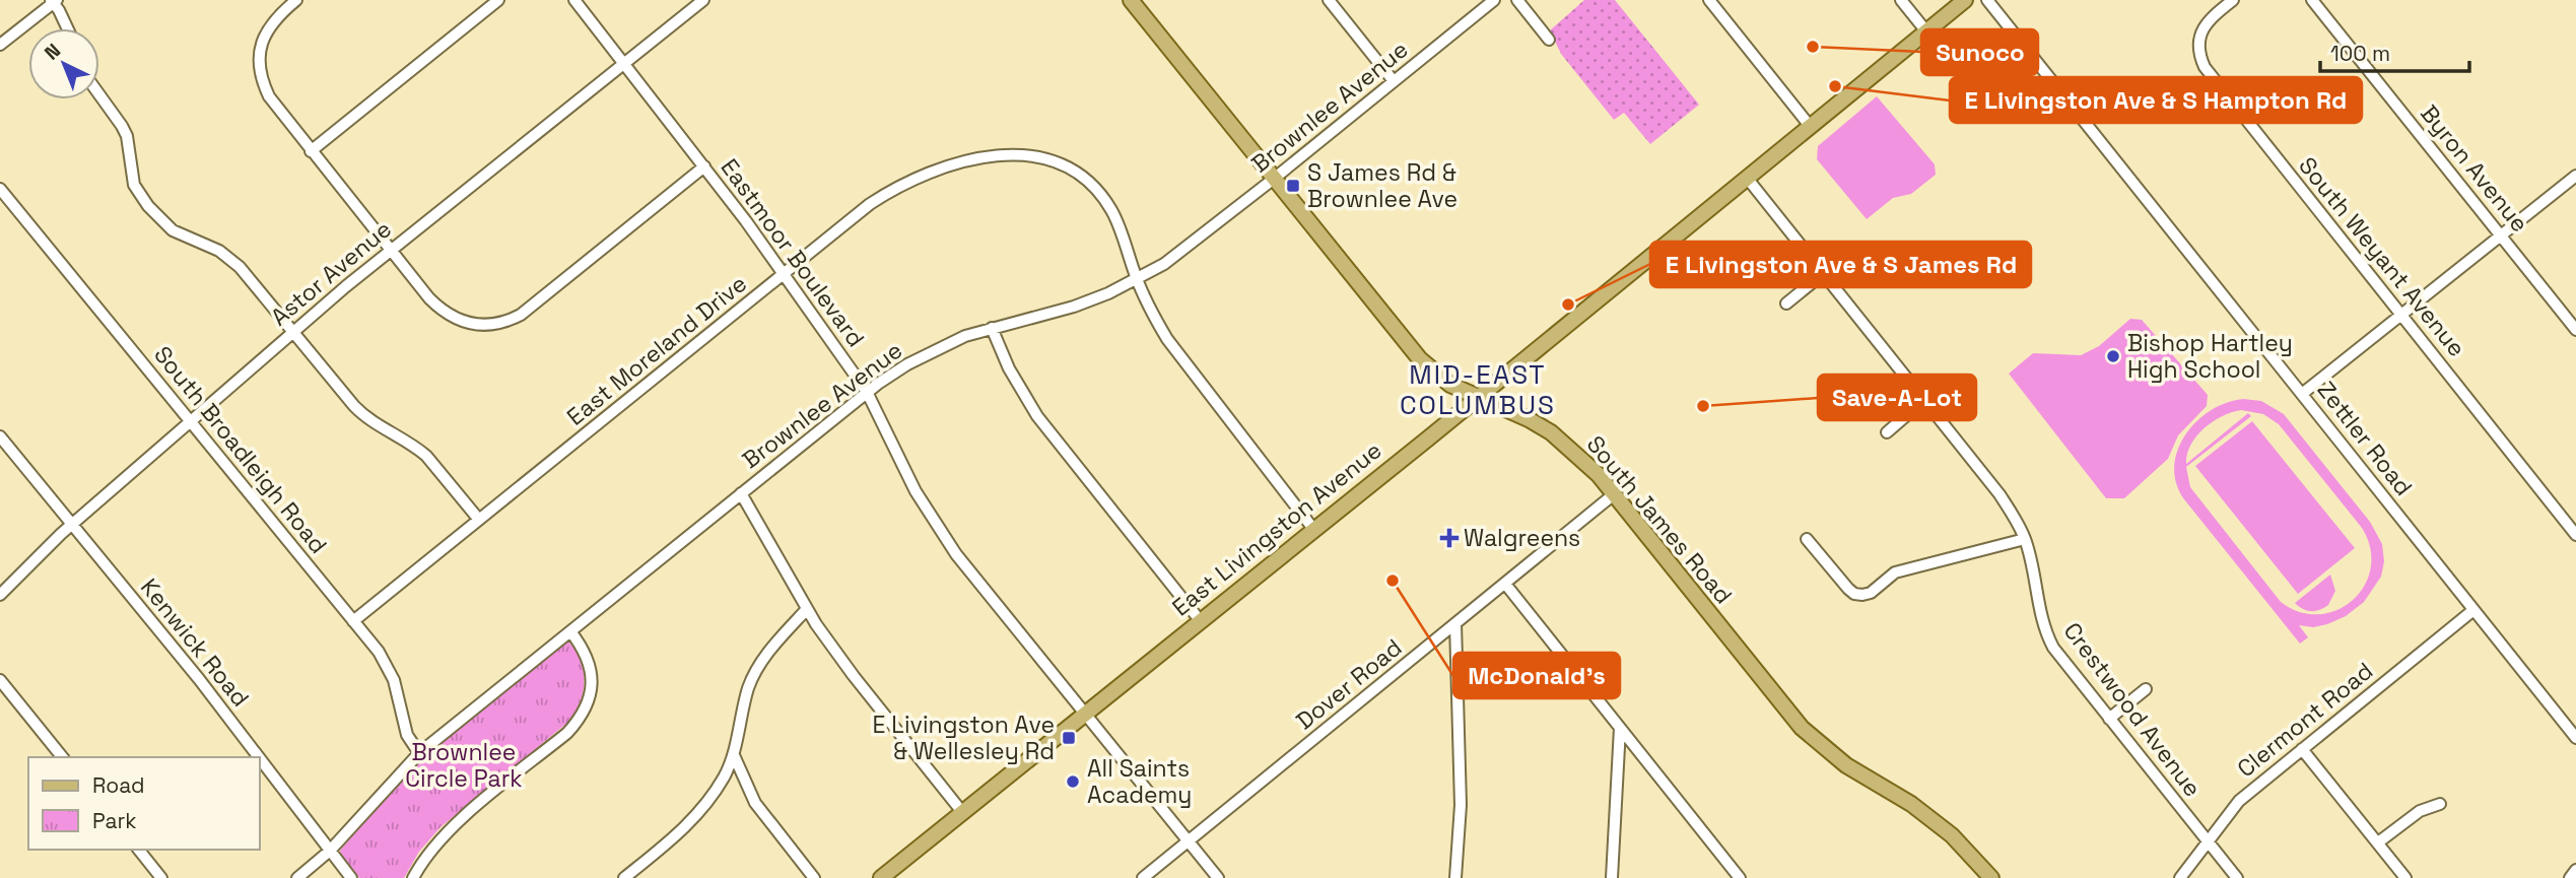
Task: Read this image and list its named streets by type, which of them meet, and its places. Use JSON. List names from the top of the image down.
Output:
{
  "streets": {
    "main road": ["South James Road", "East Livingston Avenue"],
    "street": [
      "Brownlee Avenue",
      "Byron Avenue",
      "Eastmoor Boulevard",
      "South Weyant Avenue",
      "Astor Avenue",
      "East Moreland Drive",
      "Zettler Road",
      "South Broadleigh Road",
      "Kenwick Road",
      "Dover Road",
      "Crestwood Avenue",
      "Clermont Road"
    ]
  },
  "crossings": [
    ["Brownlee Avenue", "Eastmoor Boulevard"],
    ["Brownlee Avenue", "East Moreland Drive"],
    ["Brownlee Avenue", "South Broadleigh Road"],
    ["Brownlee Avenue", "South James Road"],
    ["Brownlee Avenue", "Kenwick Road"],
    ["Eastmoor Boulevard", "Astor Avenue"],
    ["Eastmoor Boulevard", "East Moreland Drive"],
    ["Eastmoor Boulevard", "East Livingston Avenue"],
    ["Eastmoor Boulevard", "Dover Road"],
    ["Astor Avenue", "South Broadleigh Road"],
    ["Astor Avenue", "Kenwick Road"],
    ["East Moreland Drive", "South Broadleigh Road"],
    ["East Moreland Drive", "East Livingston Avenue"],
    ["Zettler Road", "Clermont Road"],
    ["South James Road", "East Livingston Avenue"],
    ["South James Road", "Dover Road"],
    ["East Livingston Avenue", "Crestwood Avenue"],
    ["Crestwood Avenue", "Clermont Road"]
  ],
  "districts": ["MID-EAST COLUMBUS"],
  "parks": ["Brownlee Circle Park"],
  "places": {
    "other": [
      "Sunoco",
      "E Livingston Ave & S Hampton Rd",
      "E Livingston Ave & S James Rd",
      "Bishop Hartley High School",
      "Save-A-Lot",
      "McDonald's",
      "All Saints Academy"
    ],
    "transit": ["S James Rd & Brownlee Ave", "E Livingston Ave & Wellesley Rd"],
    "health": ["Walgreens"]
  },
  "legend": ["Road", "Park"],
  "scale_bar": "100 m",
  "north": "top left"
}
